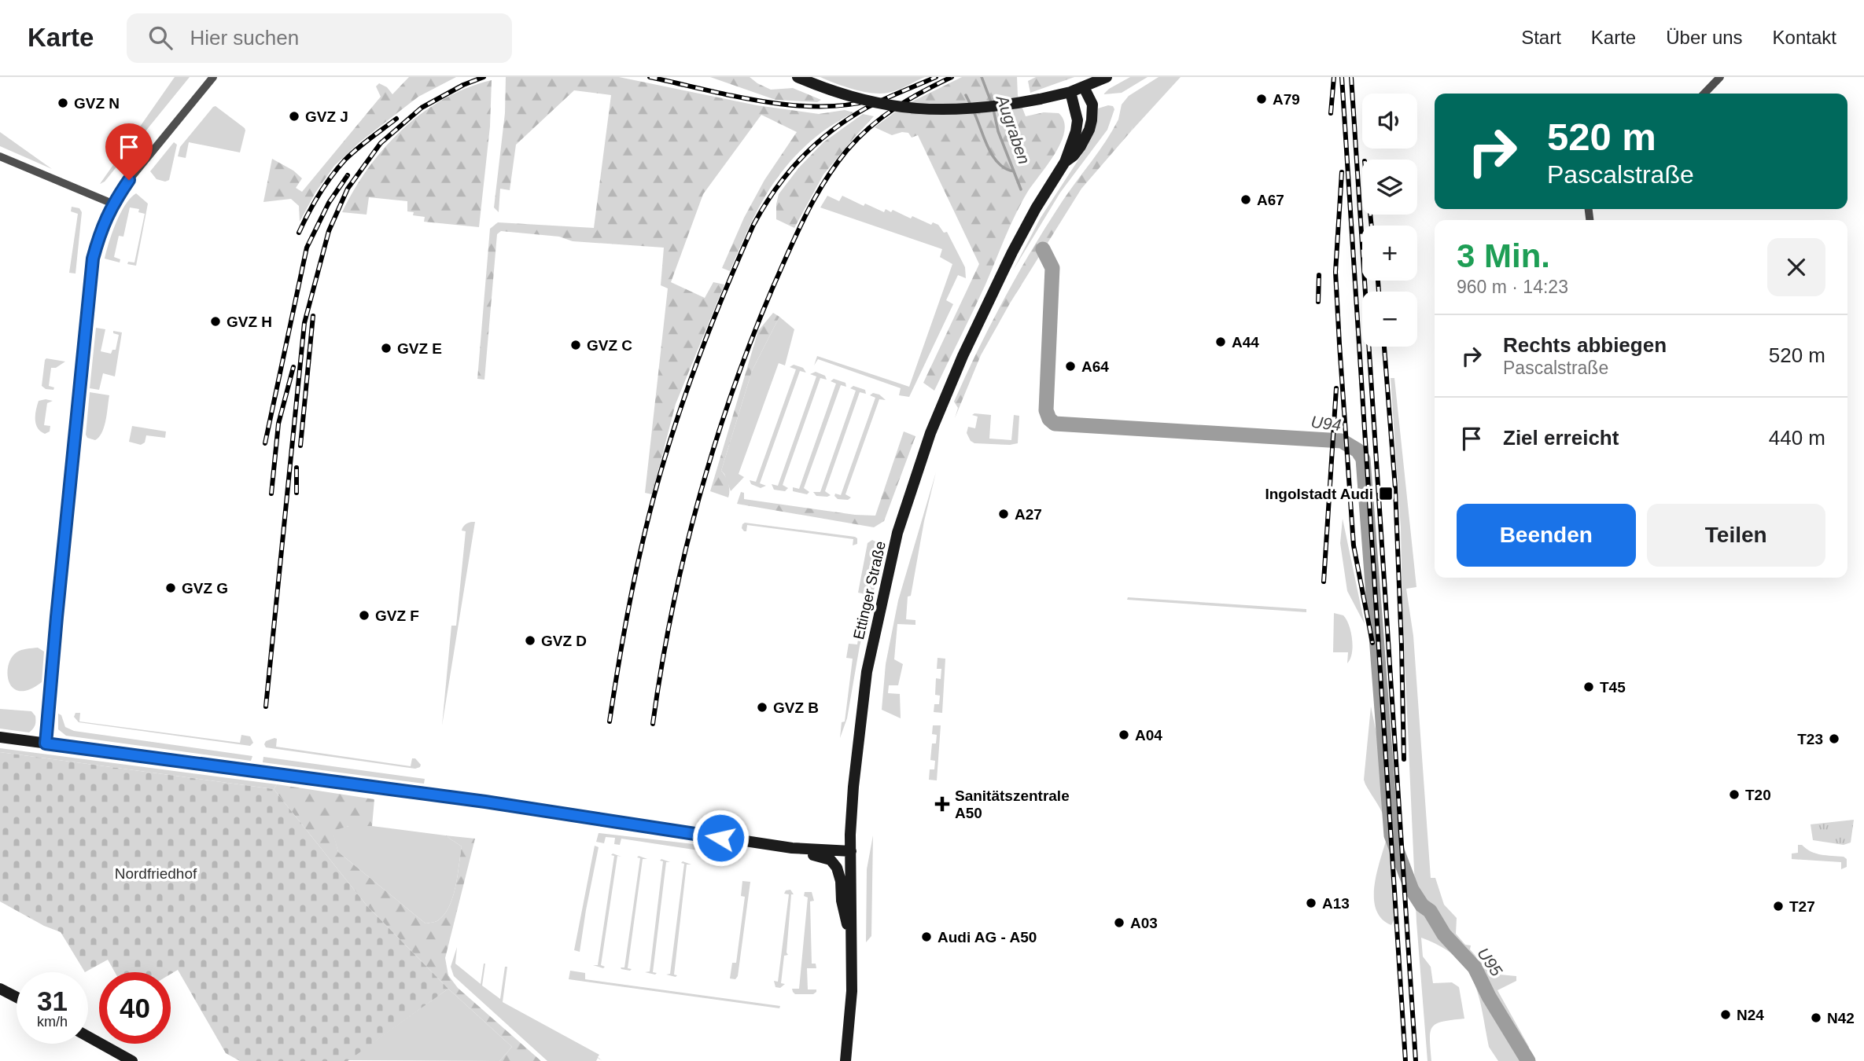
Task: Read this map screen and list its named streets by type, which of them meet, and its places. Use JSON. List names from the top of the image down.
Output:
{
  "streets": {
    "main road": ["Ettinger Straße"]
  },
  "water": ["Augraben", "U94", "U95"],
  "parks": ["Nordfriedhof"],
  "places": {
    "other": [
      "A79",
      "GVZ N",
      "GVZ J",
      "A67",
      "GVZ H",
      "A44",
      "GVZ C",
      "GVZ E",
      "A64",
      "A27",
      "GVZ G",
      "GVZ F",
      "GVZ D",
      "T45",
      "GVZ B",
      "A04",
      "T23",
      "T20",
      "A13",
      "T27",
      "A03",
      "Audi AG - A50",
      "N24",
      "N42"
    ],
    "transit": ["Ingolstadt Audi"],
    "health": ["Sanitätszentrale A50"]
  },
  "page": {
    "header": "Karte",
    "search": "Hier suchen",
    "nav": [
      "Start",
      "Karte",
      "Über uns",
      "Kontakt"
    ],
    "map_buttons": ["+", "−"],
    "turn": ["520 m", "Pascalstraße"],
    "heading": ["3 Min.", "960 m · 14:23"],
    "list": [
      {
        "name": "Rechts abbiegen",
        "note": "Pascalstraße",
        "value": "520 m"
      },
      {
        "name": "Ziel erreicht",
        "value": "440 m"
      }
    ],
    "buttons": ["Beenden", "Teilen"],
    "speed": "31 km/h",
    "limit": "40"
  }
}
